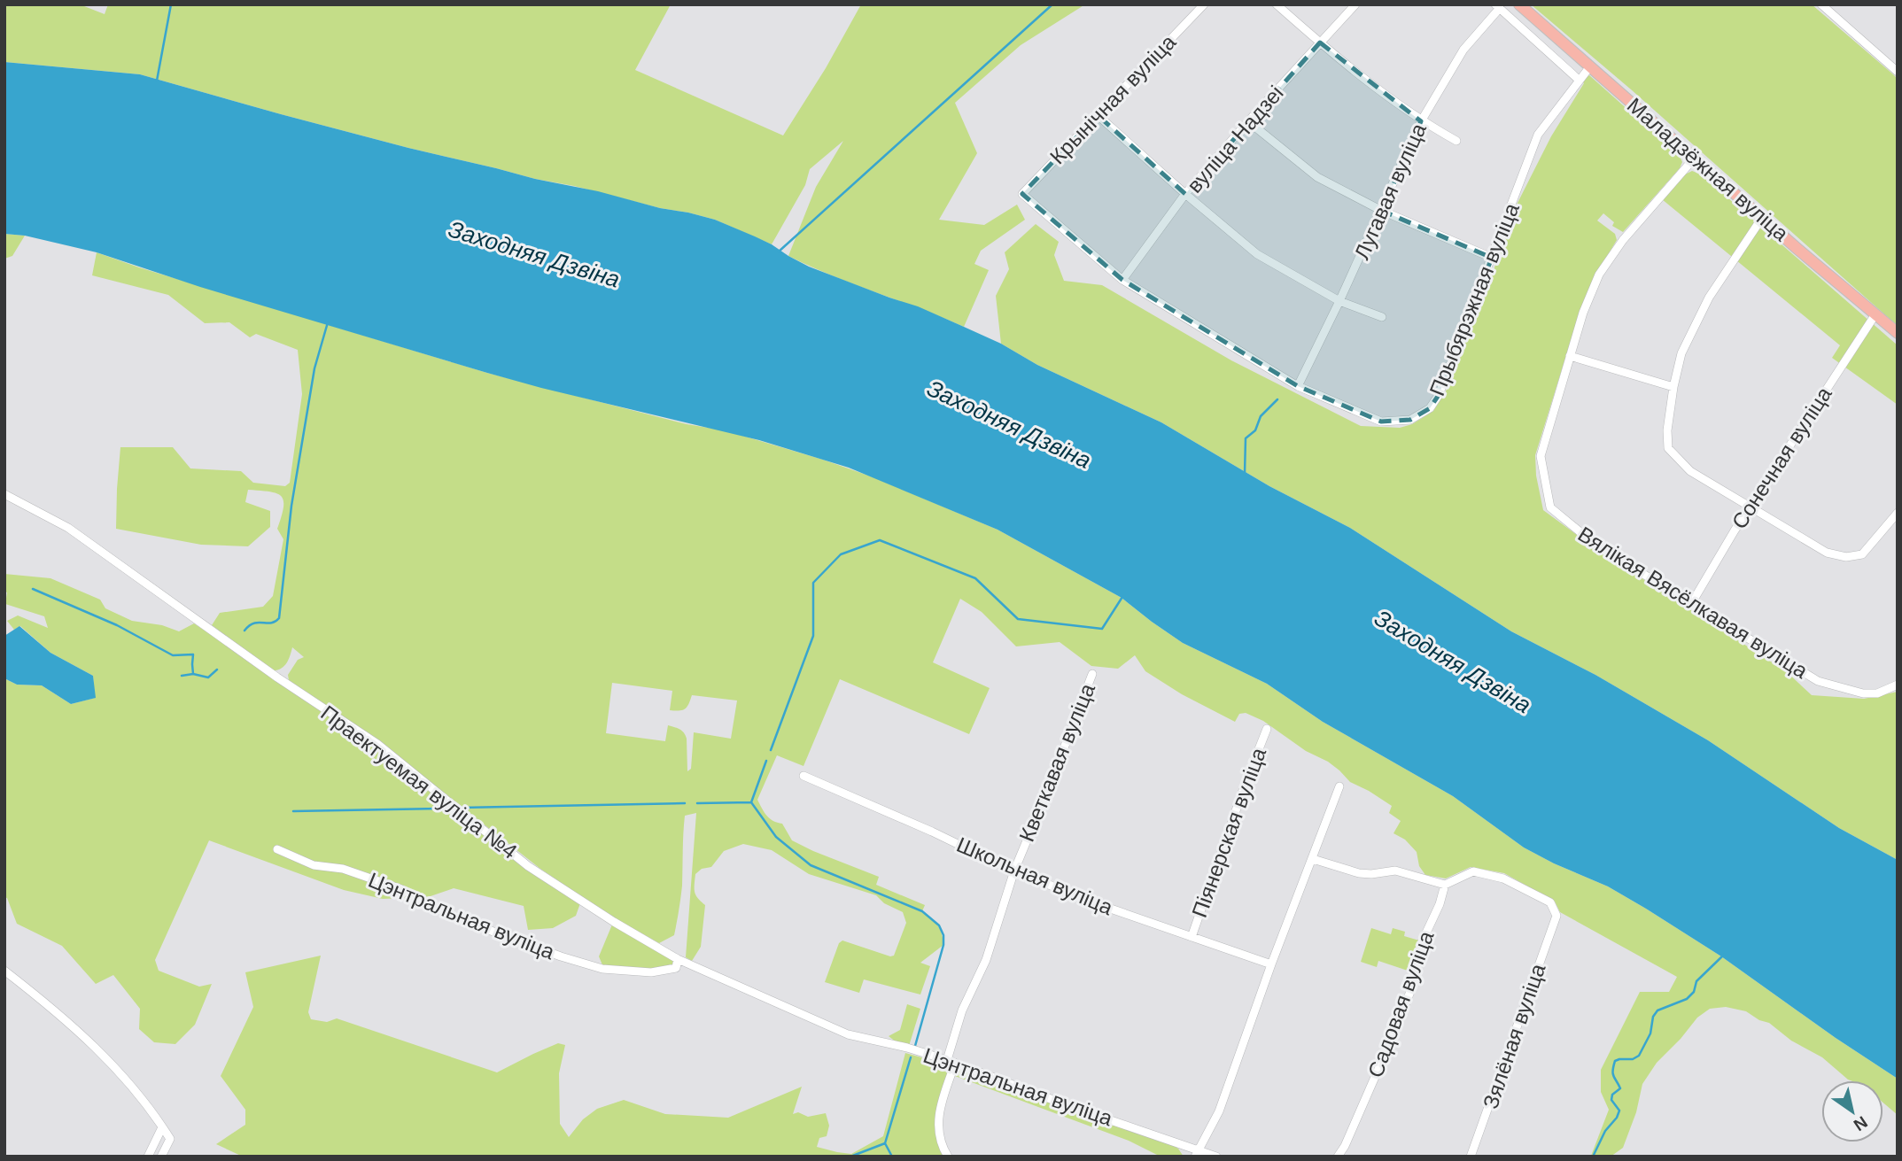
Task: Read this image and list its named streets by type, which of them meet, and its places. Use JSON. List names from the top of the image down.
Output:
{
  "streets": {
    "main road": ["Маладзёжная вуліца"],
    "street": [
      "Крынічная вуліца",
      "вуліца Надзеі",
      "Лугавая вуліца",
      "Прыбярэжная вуліца",
      "Сонечная вуліца",
      "Вялікая Вясёлкавая вуліца",
      "Кветкавая вуліца",
      "Праектуемая вуліца №4",
      "Піянерская вуліца",
      "Школьная вуліца",
      "Цэнтральная вуліца",
      "Садовая вуліца",
      "Зялёная вуліца"
    ]
  },
  "crossings": [
    ["Крынічная вуліца", "Прыбярэжная вуліца"],
    ["вуліца Надзеі", "Прыбярэжная вуліца"],
    ["Маладзёжная вуліца", "Прыбярэжная вуліца"],
    ["Маладзёжная вуліца", "Сонечная вуліца"],
    ["Маладзёжная вуліца", "Вялікая Вясёлкавая вуліца"],
    ["Лугавая вуліца", "Прыбярэжная вуліца"],
    ["Сонечная вуліца", "Вялікая Вясёлкавая вуліца"],
    ["Кветкавая вуліца", "Школьная вуліца"],
    ["Кветкавая вуліца", "Цэнтральная вуліца"],
    ["Праектуемая вуліца №4", "Цэнтральная вуліца"],
    ["Піянерская вуліца", "Школьная вуліца"],
    ["Садовая вуліца", "Зялёная вуліца"]
  ],
  "water": ["Заходняя Дзвіна"],
  "north": "bottom right"
}
